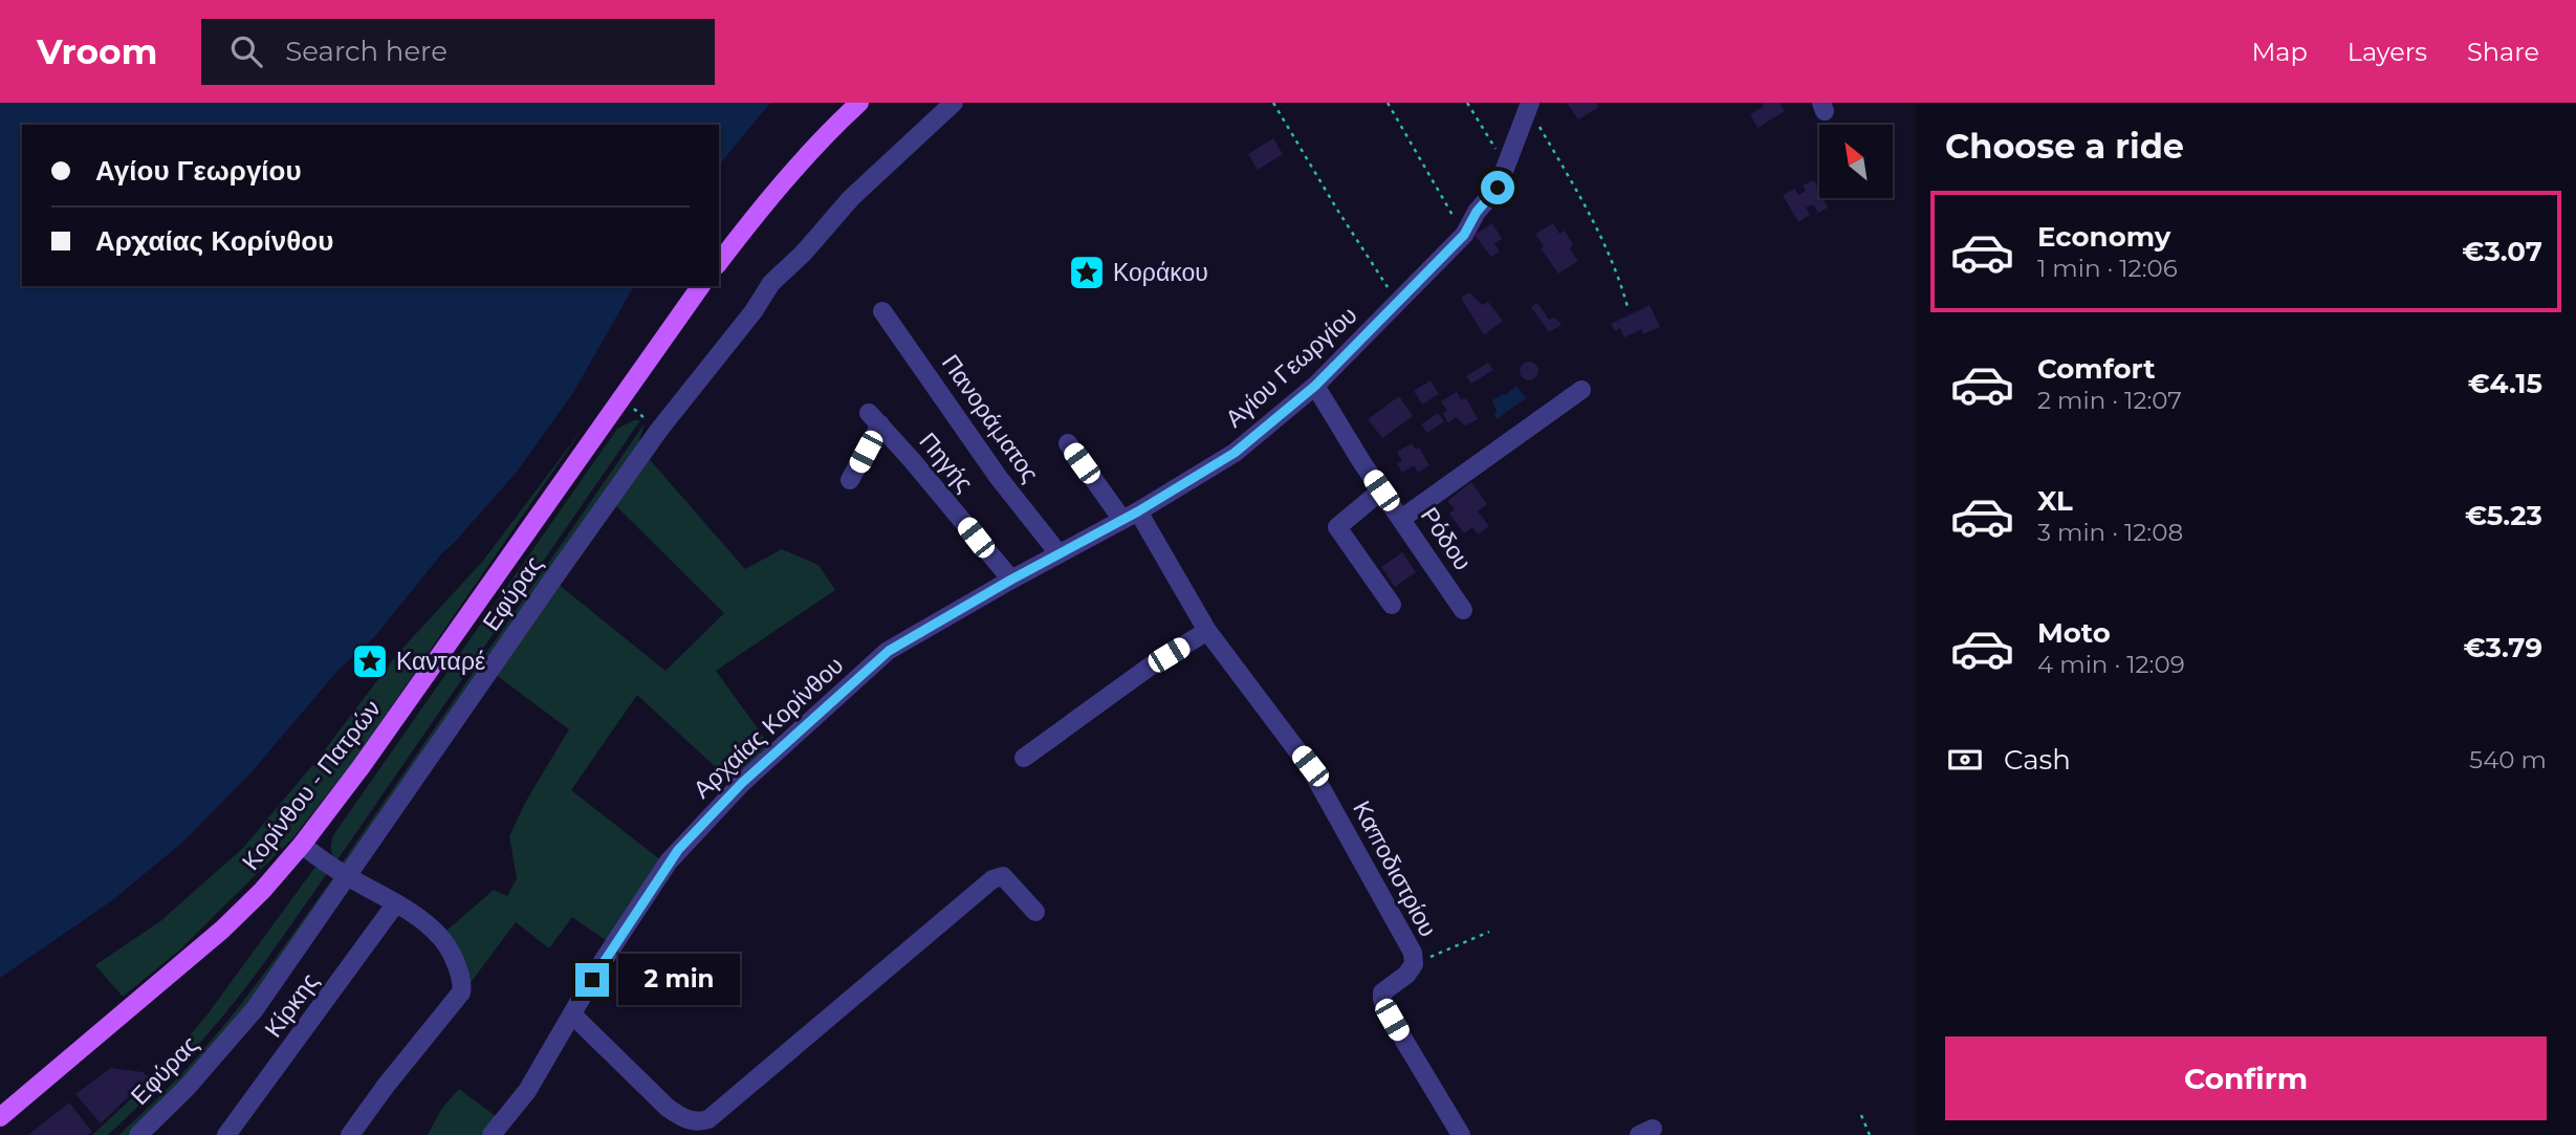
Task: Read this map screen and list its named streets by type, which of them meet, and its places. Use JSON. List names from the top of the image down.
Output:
{
  "streets": {
    "main road": ["Κορίνθου - Πατρών"],
    "street": [
      "Αγίου Γεωργίου",
      "Πανοράματος",
      "Πηγής",
      "Ρόδου",
      "Εφύρας",
      "Αρχαίας Κορίνθου",
      "Καποδιστρίου",
      "Κίρκης"
    ]
  },
  "crossings": [
    ["Αγίου Γεωργίου", "Πανοράματος"],
    ["Αγίου Γεωργίου", "Πηγής"],
    ["Αγίου Γεωργίου", "Ρόδου"],
    ["Αγίου Γεωργίου", "Αρχαίας Κορίνθου"],
    ["Αγίου Γεωργίου", "Καποδιστρίου"]
  ],
  "places": {
    "place": ["Κοράκου", "Κανταρέ"]
  },
  "north": "top left",
  "page": {
    "header": "Vroom",
    "search": "Search here",
    "nav": ["Map", "Layers", "Share"],
    "heading": "Choose a ride",
    "banner": ["Αγίου Γεωργίου", "Αρχαίας Κορίνθου"],
    "list": [
      {
        "name": "Economy",
        "note": "1 min · 12:06",
        "value": "€3.07"
      },
      {
        "name": "Comfort",
        "note": "2 min · 12:07",
        "value": "€4.15"
      },
      {
        "name": "XL",
        "note": "3 min · 12:08",
        "value": "€5.23"
      },
      {
        "name": "Moto",
        "note": "4 min · 12:09",
        "value": "€3.79"
      }
    ],
    "pay": ["Cash", "540 m"],
    "bubble": "2 min",
    "buttons": "Confirm"
  }
}
